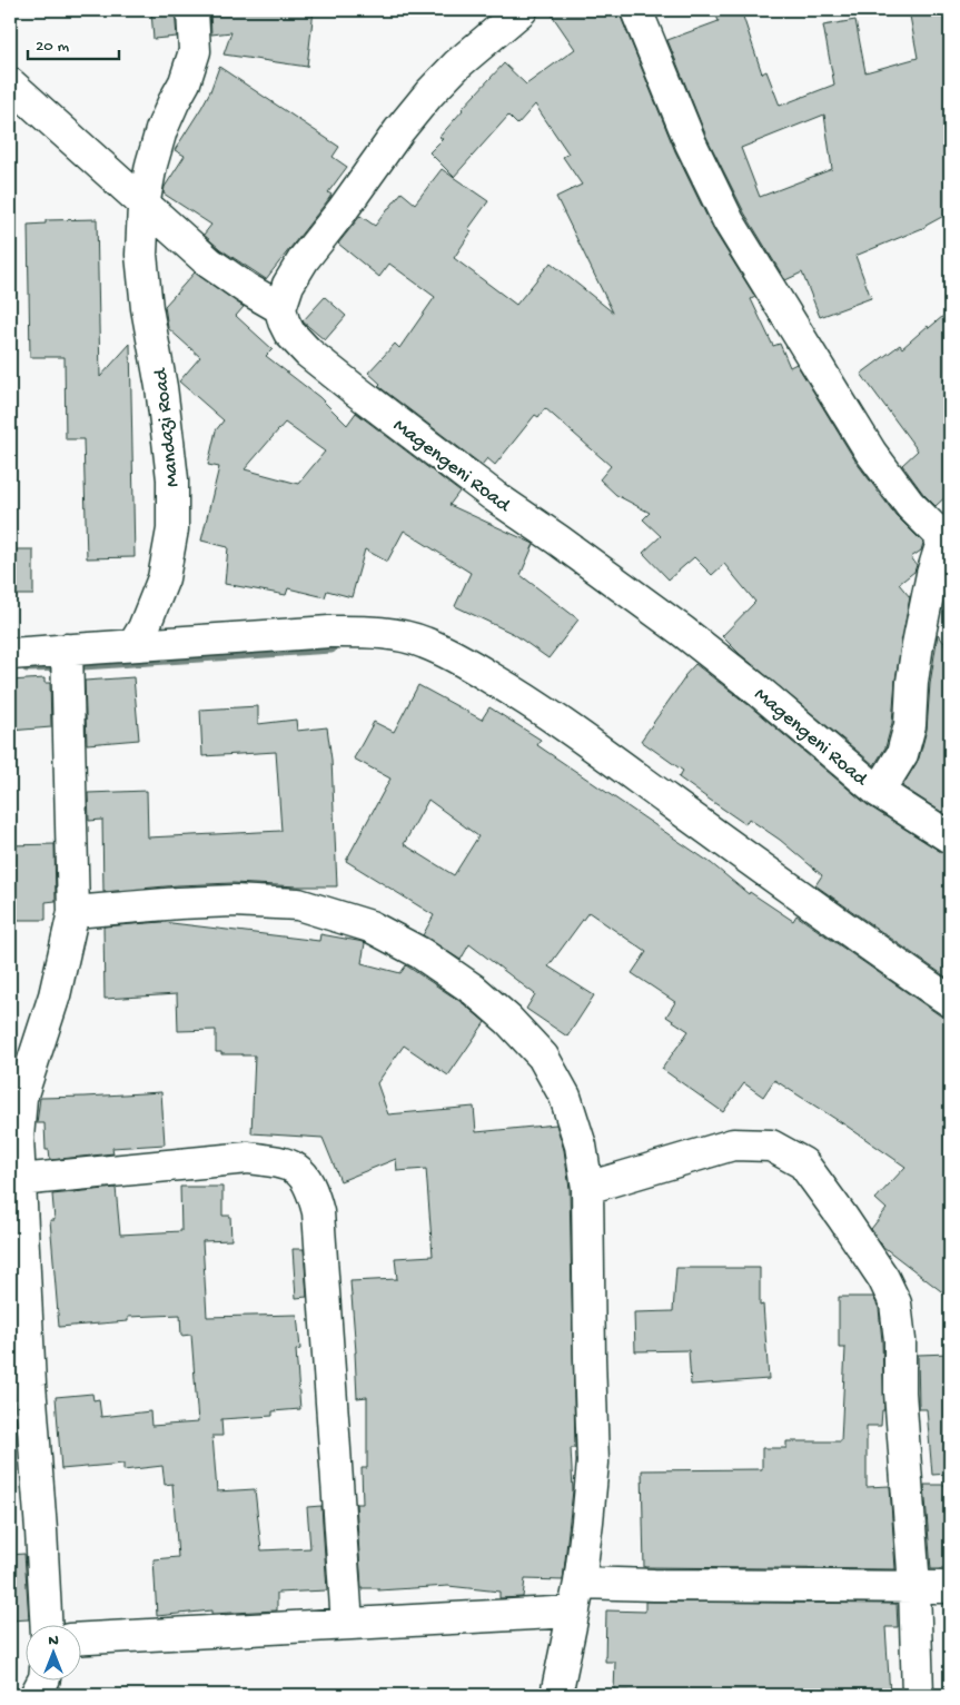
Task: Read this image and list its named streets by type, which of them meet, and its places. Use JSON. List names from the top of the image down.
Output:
{
  "streets": {
    "street": ["Mandazi Road", "Magengeni Road"]
  },
  "scale_bar": "20 m",
  "north": "top"
}
